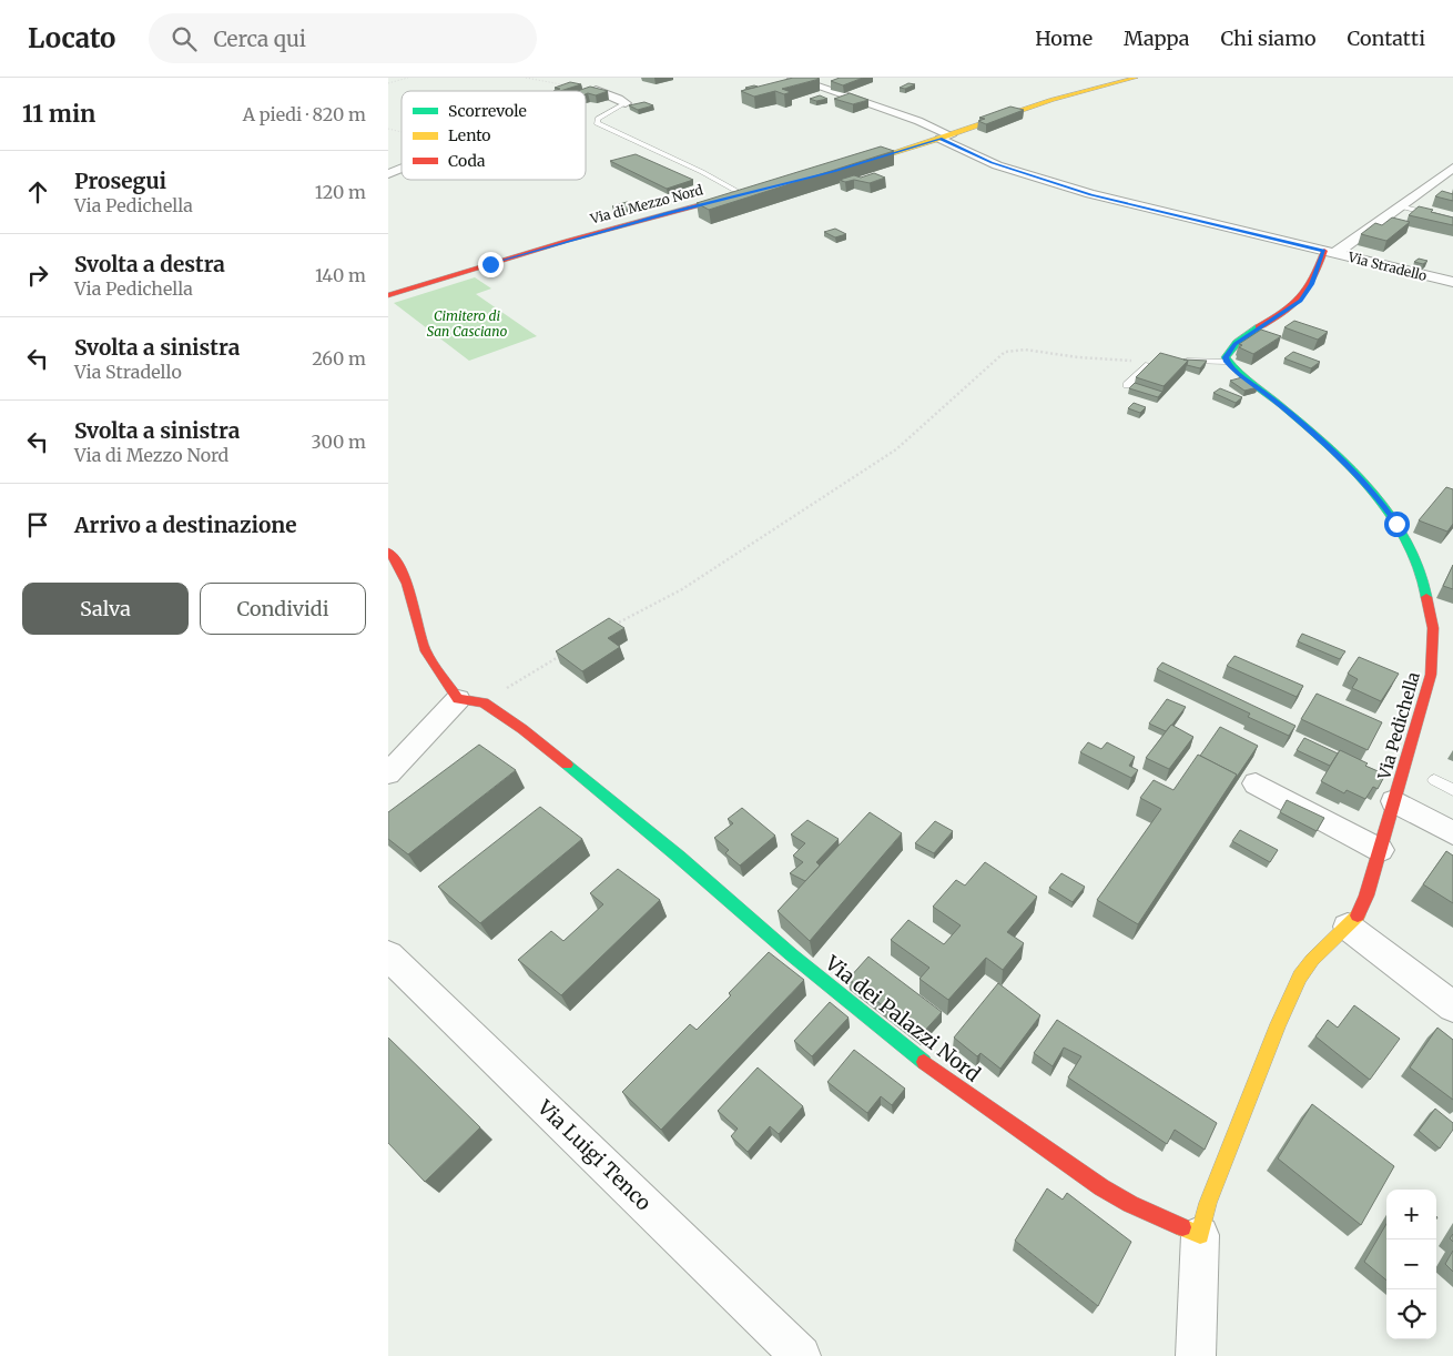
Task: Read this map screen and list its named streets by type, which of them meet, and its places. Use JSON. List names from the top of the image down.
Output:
{
  "streets": {
    "street": [
      "Via di Mezzo Nord",
      "Via Stradello",
      "Via Pedichella",
      "Via dei Palazzi Nord",
      "Via Luigi Tenco"
    ]
  },
  "parks": ["Cimitero di San Casciano"],
  "legend": ["Scorrevole", "Lento", "Coda"],
  "page": {
    "header": "Locato",
    "search": "Cerca qui",
    "nav": [
      "Home",
      "Mappa",
      "Chi siamo",
      "Contatti"
    ],
    "heading": ["11 min", "A piedi · 820 m"],
    "list": [
      ["Prosegui", "Via Pedichella", "120 m"],
      ["Svolta a destra", "Via Pedichella", "140 m"],
      ["Svolta a sinistra", "Via Stradello", "260 m"],
      ["Svolta a sinistra", "Via di Mezzo Nord", "300 m"],
      "Arrivo a destinazione"
    ],
    "buttons": ["Salva", "Condividi"],
    "map_buttons": ["+", "−"]
  }
}
